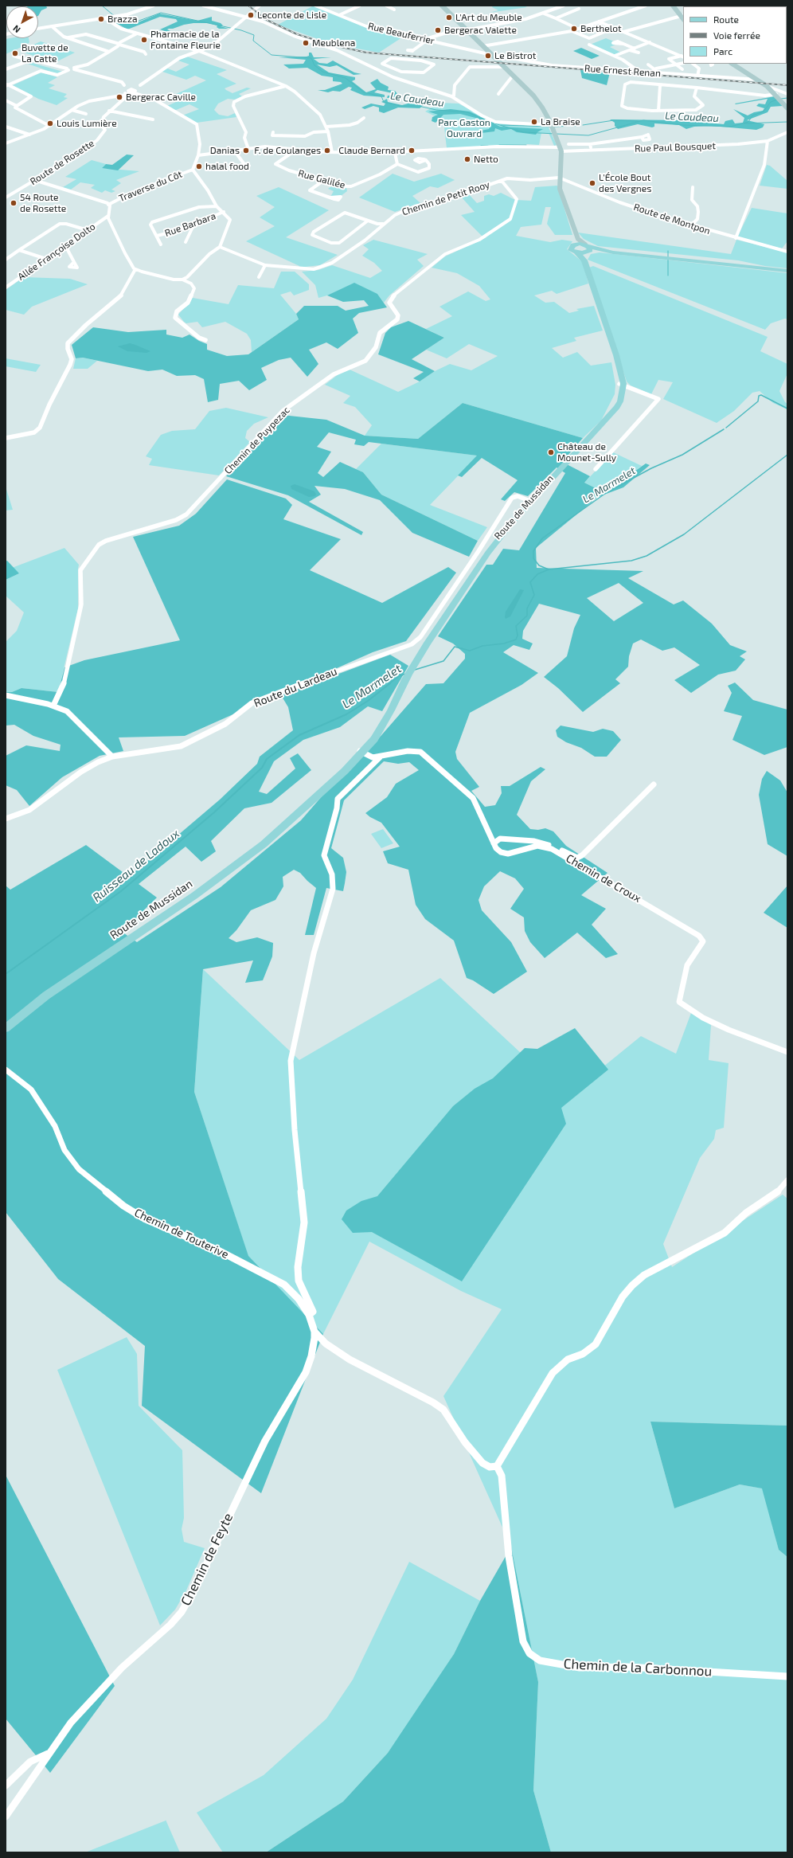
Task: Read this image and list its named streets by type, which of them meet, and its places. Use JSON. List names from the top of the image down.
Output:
{
  "streets": {
    "main road": ["Route de Mussidan"],
    "street": [
      "Rue Beauferrier",
      "Rue Ernest Renan",
      "Rue Paul Bousquet",
      "Route de Rosette",
      "Rue Galilée",
      "Traverse du Côt",
      "Chemin de Petit Rooy",
      "Route de Montpon",
      "Rue Barbara",
      "Allée Françoise Dolto",
      "Chemin de Puypezac",
      "Route du Lardeau",
      "Chemin de Croux",
      "Chemin de Touterive",
      "Chemin de Feyte",
      "Chemin de la Carbonnou"
    ]
  },
  "crossings": [
    ["Rue Beauferrier", "Rue Ernest Renan"],
    ["Rue Paul Bousquet", "Rue Galilée"],
    ["Chemin de Petit Rooy", "Route de Montpon"],
    ["Chemin de Petit Rooy", "Chemin de Puypezac"],
    ["Route de Mussidan", "Route du Lardeau"],
    ["Route de Mussidan", "Chemin de Croux"],
    ["Chemin de Touterive", "Chemin de Feyte"]
  ],
  "water": ["Le Caudeau", "Le Marmelet", "Ruisseau de Ladoux"],
  "parks": ["Parc Gaston Ouvrard"],
  "places": [
    "Leconte de Lisle",
    "L'Art du Meuble",
    "Brazza",
    "Berthelot",
    "Bergerac Valette",
    "Pharmacie de la Fontaine Fleurie",
    "Meublena",
    "Buvette de La Catte",
    "Le Bistrot",
    "Bergerac Caville",
    "La Braise",
    "Louis Lumière",
    "Danias",
    "F. de Coulanges",
    "Claude Bernard",
    "Netto",
    "halal food",
    "L'École Bout des Vergnes",
    "54 Route de Rosette",
    "Château de Mounet-Sully"
  ],
  "legend": ["Route", "Voie ferrée", "Parc"],
  "north": "bottom left"
}
